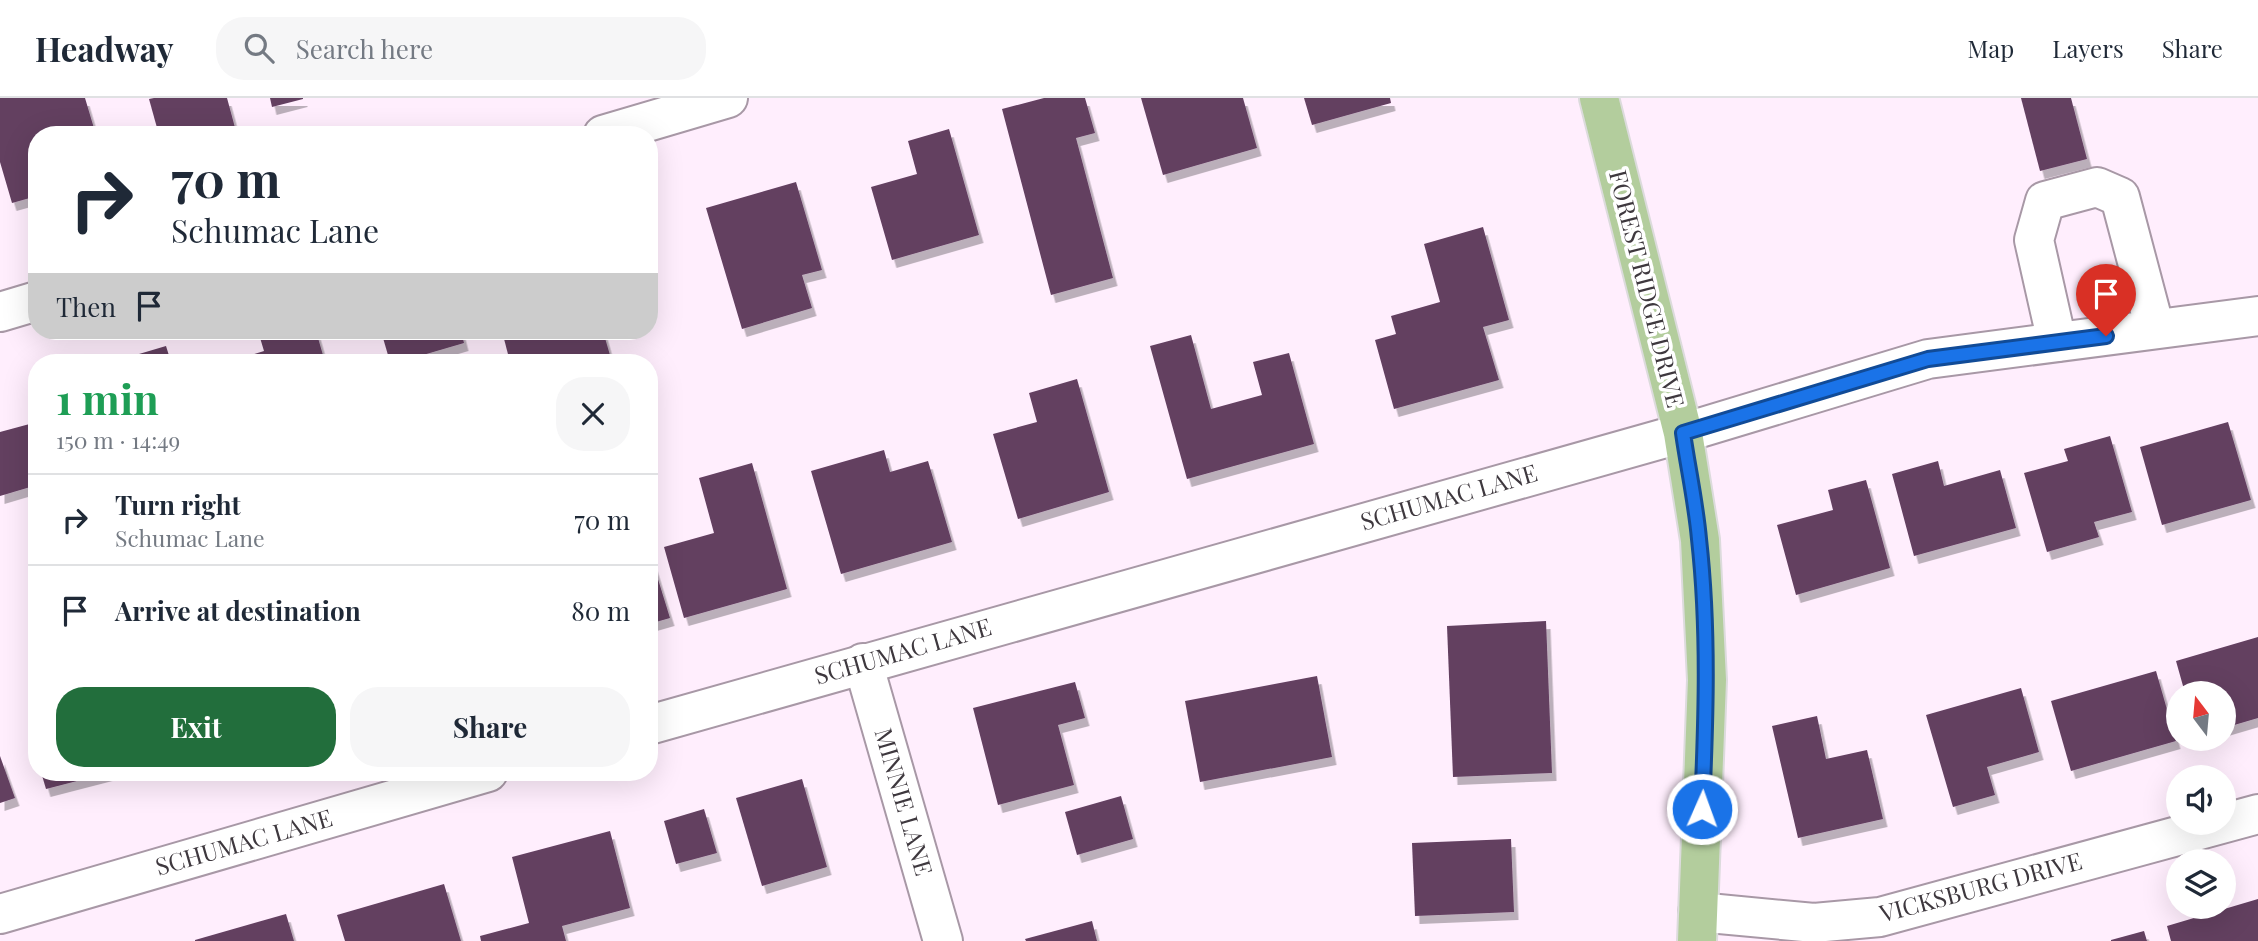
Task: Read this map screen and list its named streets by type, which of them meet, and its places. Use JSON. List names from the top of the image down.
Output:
{
  "streets": {
    "main road": ["FOREST RIDGE DRIVE"],
    "street": ["SCHUMAC LANE", "MINNIE LANE", "VICKSBURG DRIVE"]
  },
  "crossings": [
    ["FOREST RIDGE DRIVE", "SCHUMAC LANE"],
    ["FOREST RIDGE DRIVE", "VICKSBURG DRIVE"],
    ["SCHUMAC LANE", "MINNIE LANE"]
  ],
  "north": "top",
  "page": {
    "header": "Headway",
    "search": "Search here",
    "nav": ["Map", "Layers", "Share"],
    "turn": ["70 m", "Schumac Lane"],
    "then": "Then",
    "heading": ["1 min", "150 m · 14:49"],
    "list": [
      {
        "name": "Turn right",
        "note": "Schumac Lane",
        "value": "70 m"
      },
      {
        "name": "Arrive at destination",
        "value": "80 m"
      }
    ],
    "buttons": ["Exit", "Share"]
  }
}
